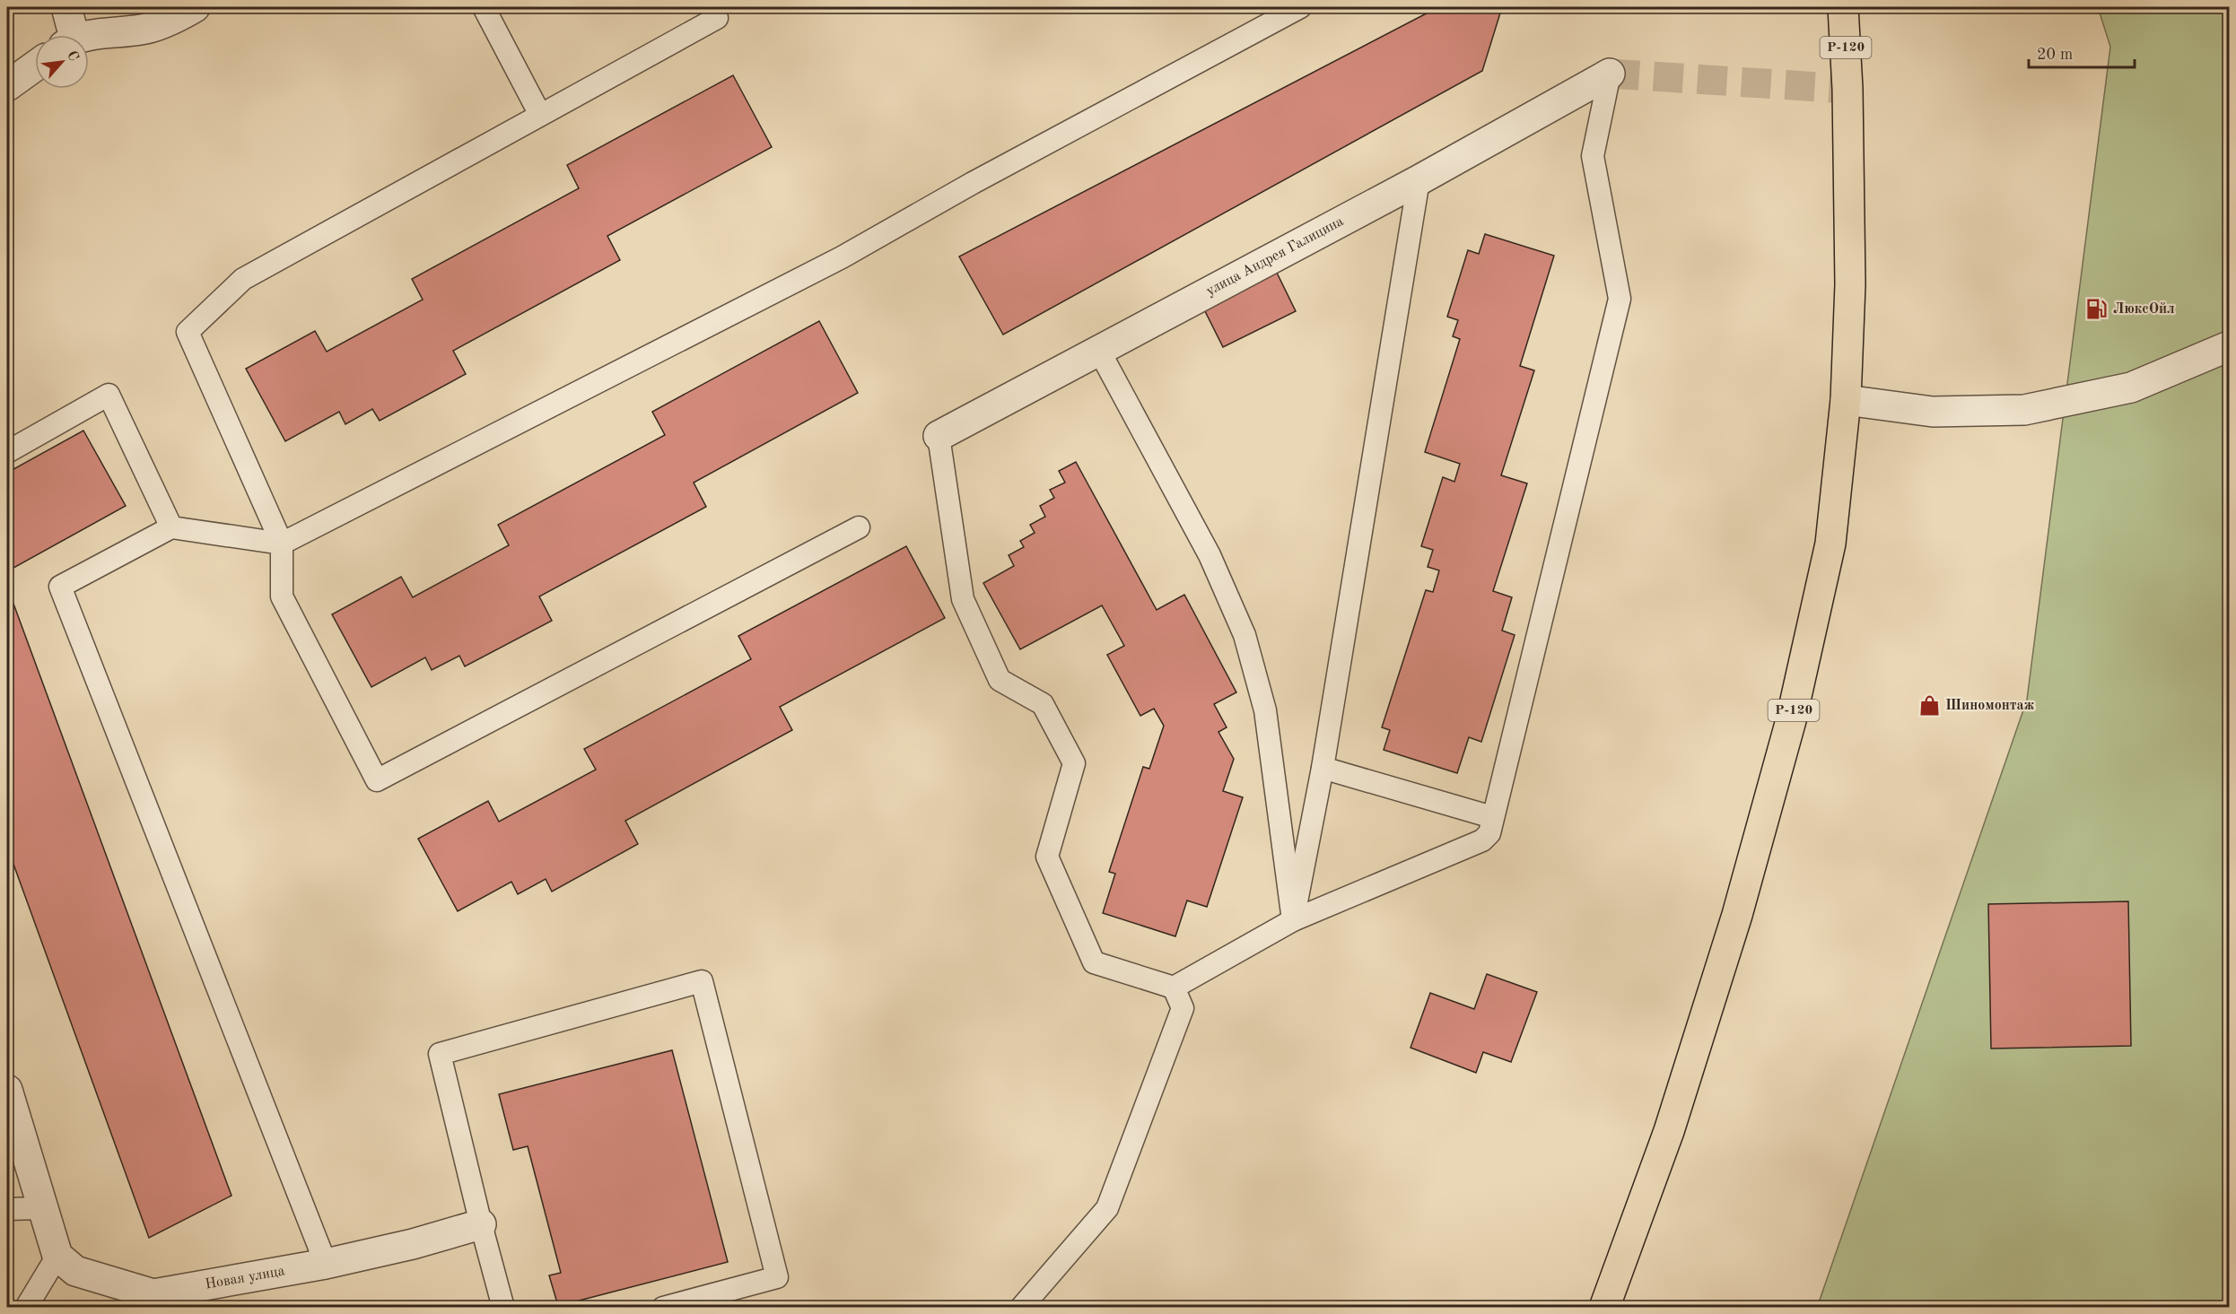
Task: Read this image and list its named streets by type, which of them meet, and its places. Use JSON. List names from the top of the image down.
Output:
{
  "streets": {
    "main road": ["Р-120"],
    "street": ["улица Андрея Галицина", "Новая улица"]
  },
  "places": {
    "fuel station": ["ЛюксОйл"],
    "shop": ["Шиномонтаж"]
  },
  "scale_bar": "20 m",
  "north": "top right"
}
